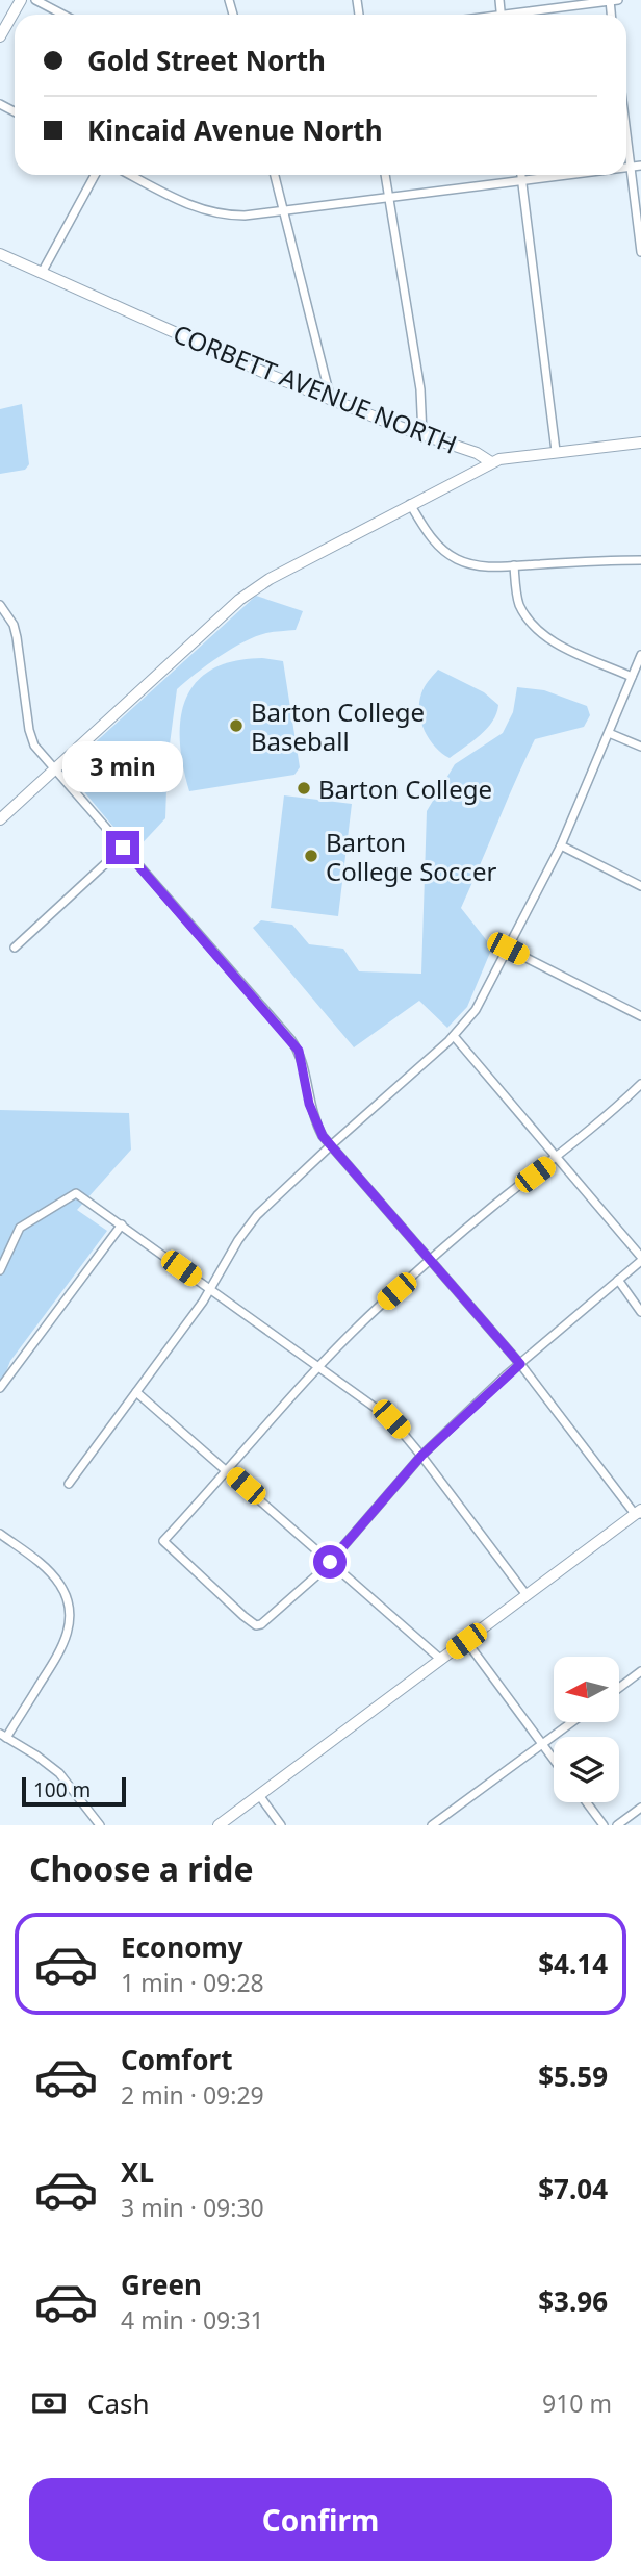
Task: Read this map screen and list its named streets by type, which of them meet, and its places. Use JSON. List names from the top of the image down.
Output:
{
  "streets": {
    "street": ["CORBETT AVENUE NORTH"]
  },
  "places": ["Barton College Baseball", "Barton College", "Barton College Soccer"],
  "scale_bar": "100 m",
  "north": "left",
  "page": {
    "banner": ["Gold Street North", "Kincaid Avenue North"],
    "bubble": "3 min",
    "scale": "100 m",
    "heading": "Choose a ride",
    "list": [
      {
        "name": "Economy",
        "note": "1 min · 09:28",
        "value": "$4.14"
      },
      {
        "name": "Comfort",
        "note": "2 min · 09:29",
        "value": "$5.59"
      },
      {
        "name": "XL",
        "note": "3 min · 09:30",
        "value": "$7.04"
      },
      {
        "name": "Green",
        "note": "4 min · 09:31",
        "value": "$3.96"
      }
    ],
    "pay": ["Cash", "910 m"],
    "buttons": "Confirm"
  }
}
